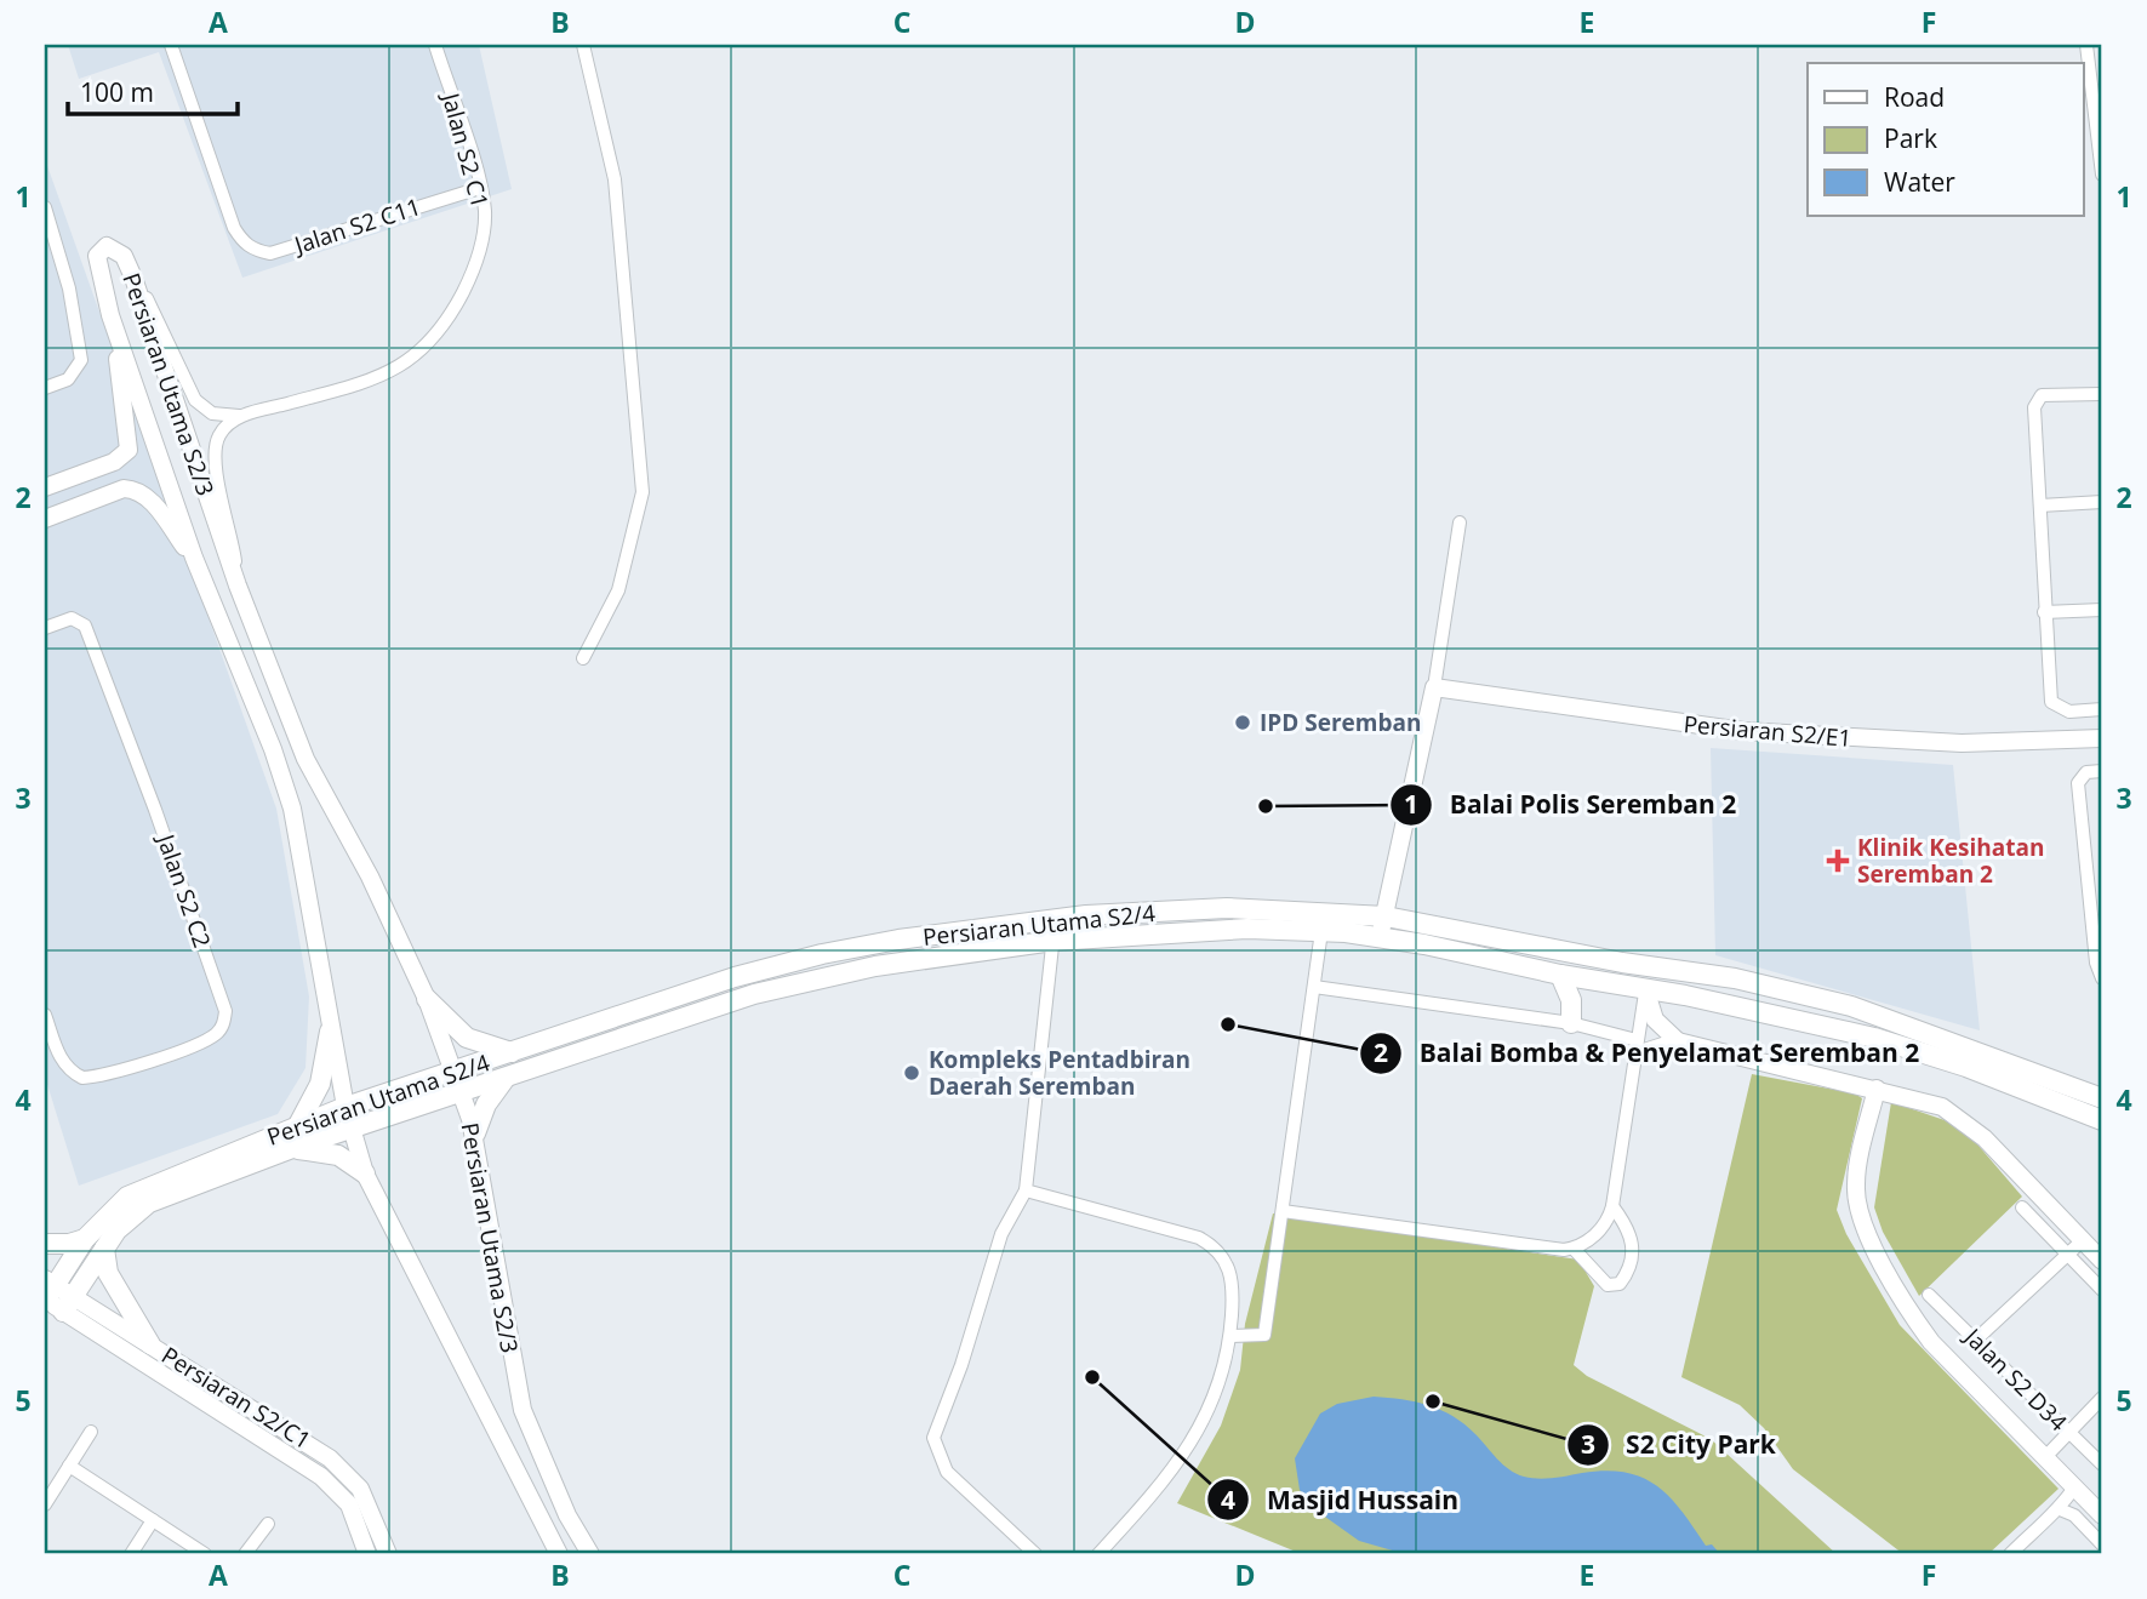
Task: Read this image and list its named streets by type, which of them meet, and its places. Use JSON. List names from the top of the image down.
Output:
{
  "streets": {
    "main road": ["Persiaran Utama S2/4"],
    "street": [
      "Jalan S2 C1",
      "Jalan S2 C11",
      "Persiaran Utama S2/3",
      "Persiaran S2/E1",
      "Jalan S2 C2",
      "Jalan S2 D34",
      "Persiaran S2/C1"
    ]
  },
  "crossings": [
    ["Jalan S2 C1", "Jalan S2 C11"],
    ["Persiaran Utama S2/3", "Persiaran Utama S2/4"],
    ["Persiaran Utama S2/4", "Persiaran S2/C1"]
  ],
  "places": {
    "other": [
      "IPD Seremban",
      "Balai Polis Seremban 2",
      "Balai Bomba & Penyelamat Seremban 2",
      "Kompleks Pentadbiran Daerah Seremban",
      "Masjid Hussain",
      "S2 City Park"
    ],
    "health": ["Klinik Kesihatan Seremban 2"]
  },
  "legend": ["Road", "Park", "Water"],
  "scale_bar": "100 m",
  "grid": {
    "columns": [
      "A",
      "B",
      "C",
      "D",
      "E",
      "F"
    ],
    "rows": [
      "1",
      "2",
      "3",
      "4",
      "5"
    ]
  }
}
